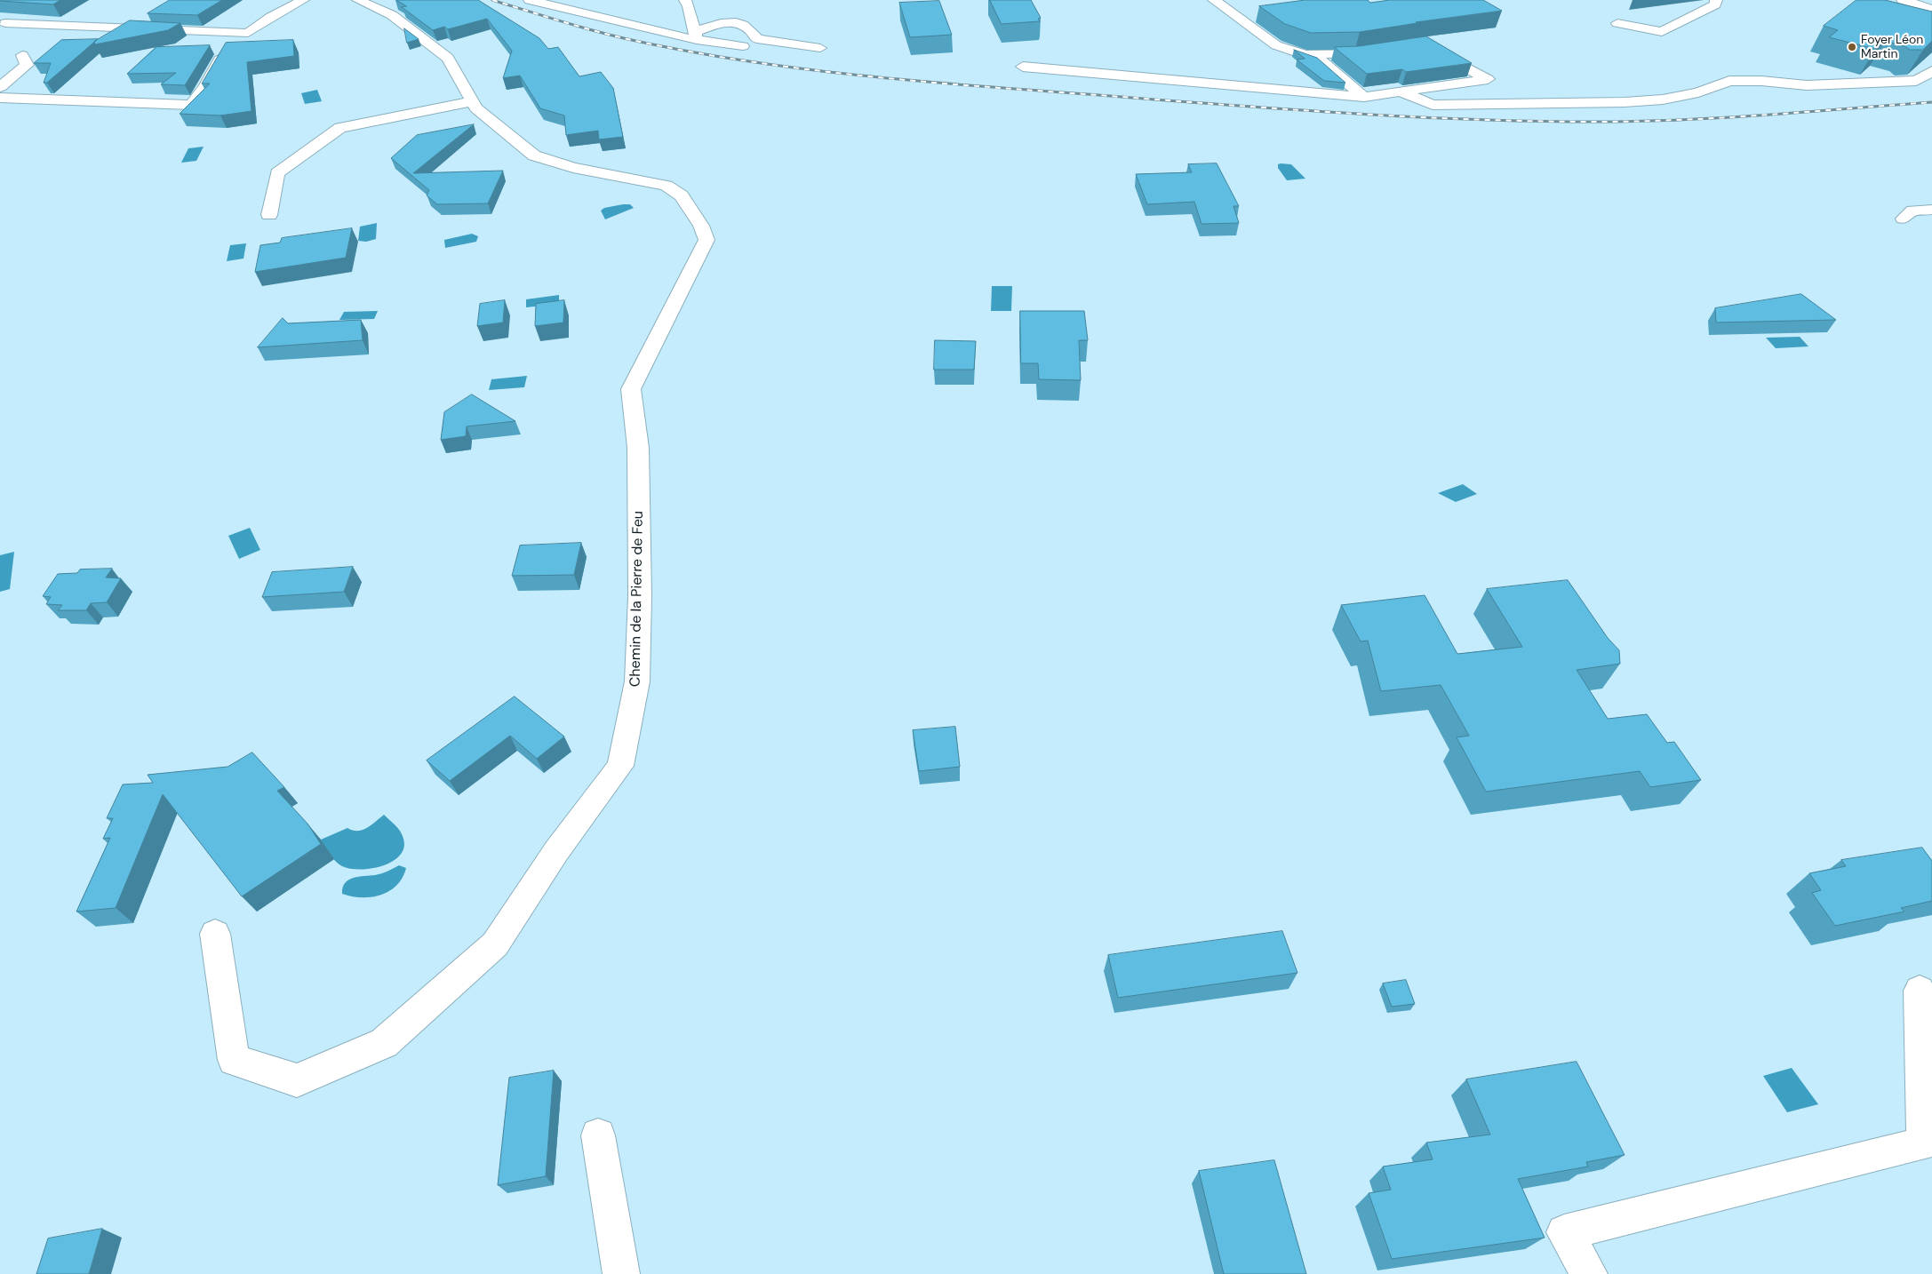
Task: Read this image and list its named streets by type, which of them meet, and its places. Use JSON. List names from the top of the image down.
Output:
{
  "streets": {
    "street": ["Chemin de la Pierre de Feu"]
  },
  "places": ["Foyer Léon Martin"]
}
